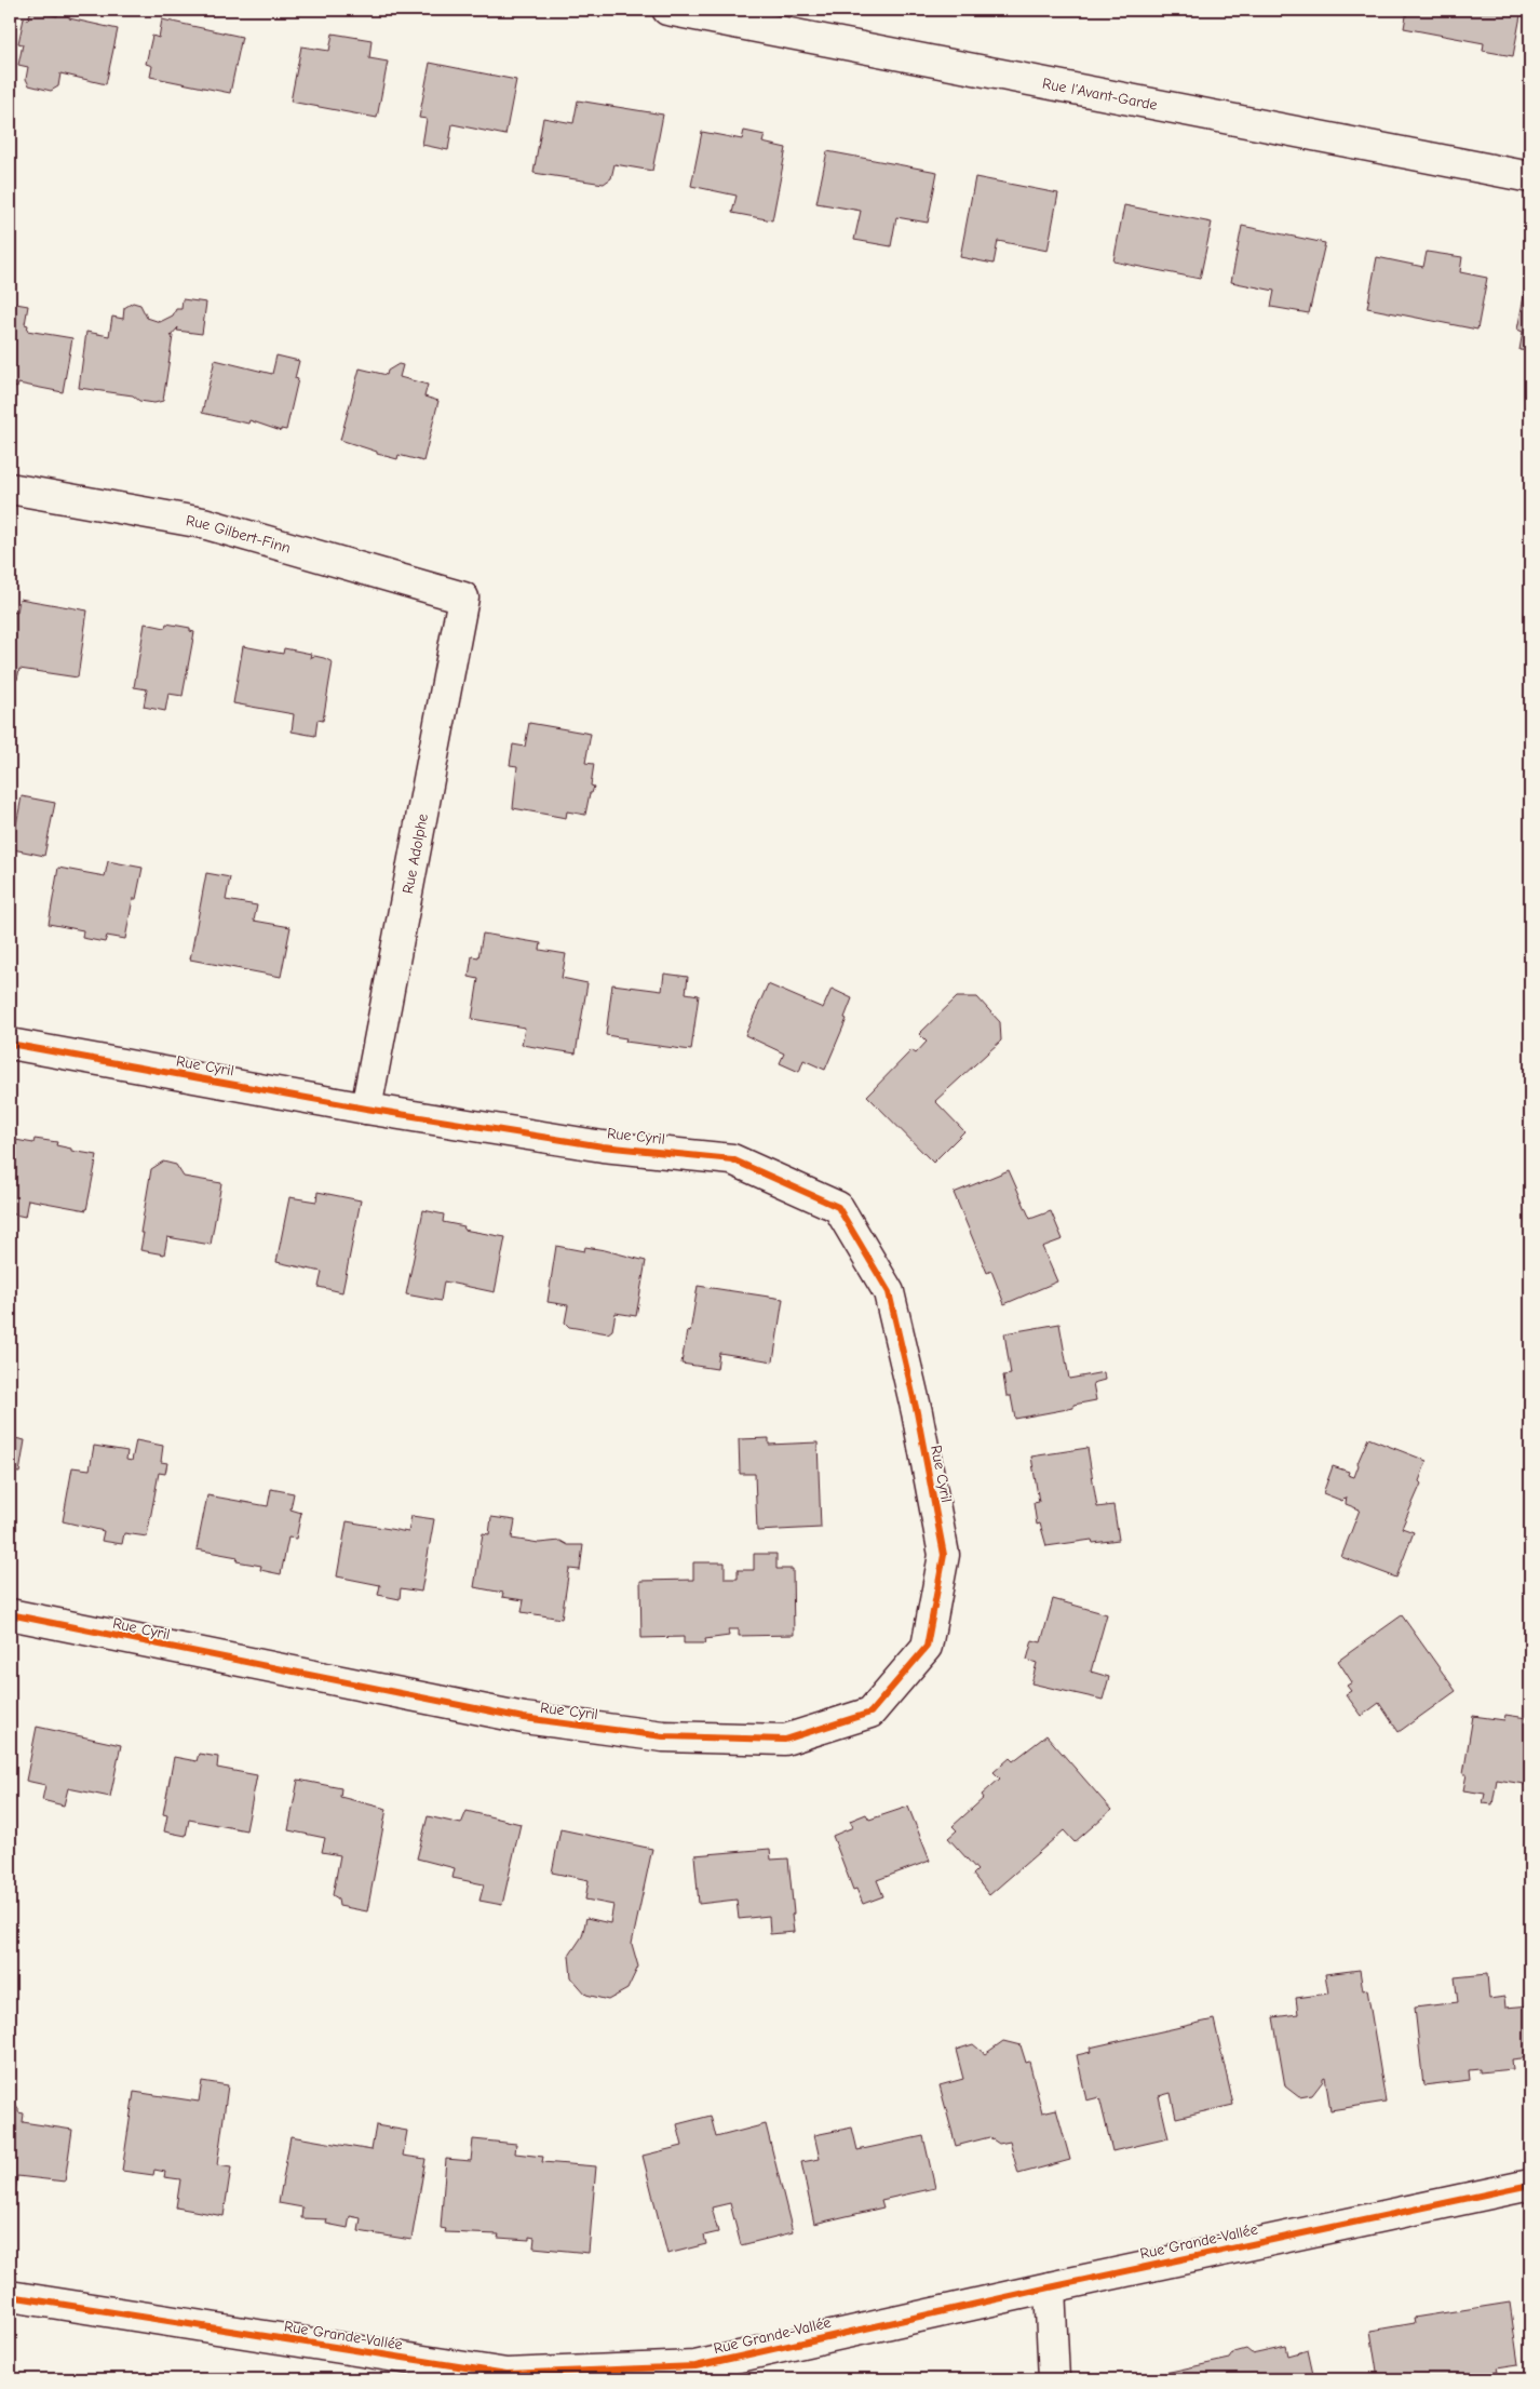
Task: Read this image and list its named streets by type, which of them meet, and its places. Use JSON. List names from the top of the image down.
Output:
{
  "streets": {
    "street": [
      "Rue l'Avant-Garde",
      "Rue Gilbert-Finn",
      "Rue Adolphe",
      "Rue Cyril",
      "Rue Grande-Vallée"
    ]
  },
  "crossings": [
    ["Rue Gilbert-Finn", "Rue Adolphe"],
    ["Rue Adolphe", "Rue Cyril"]
  ]
}
